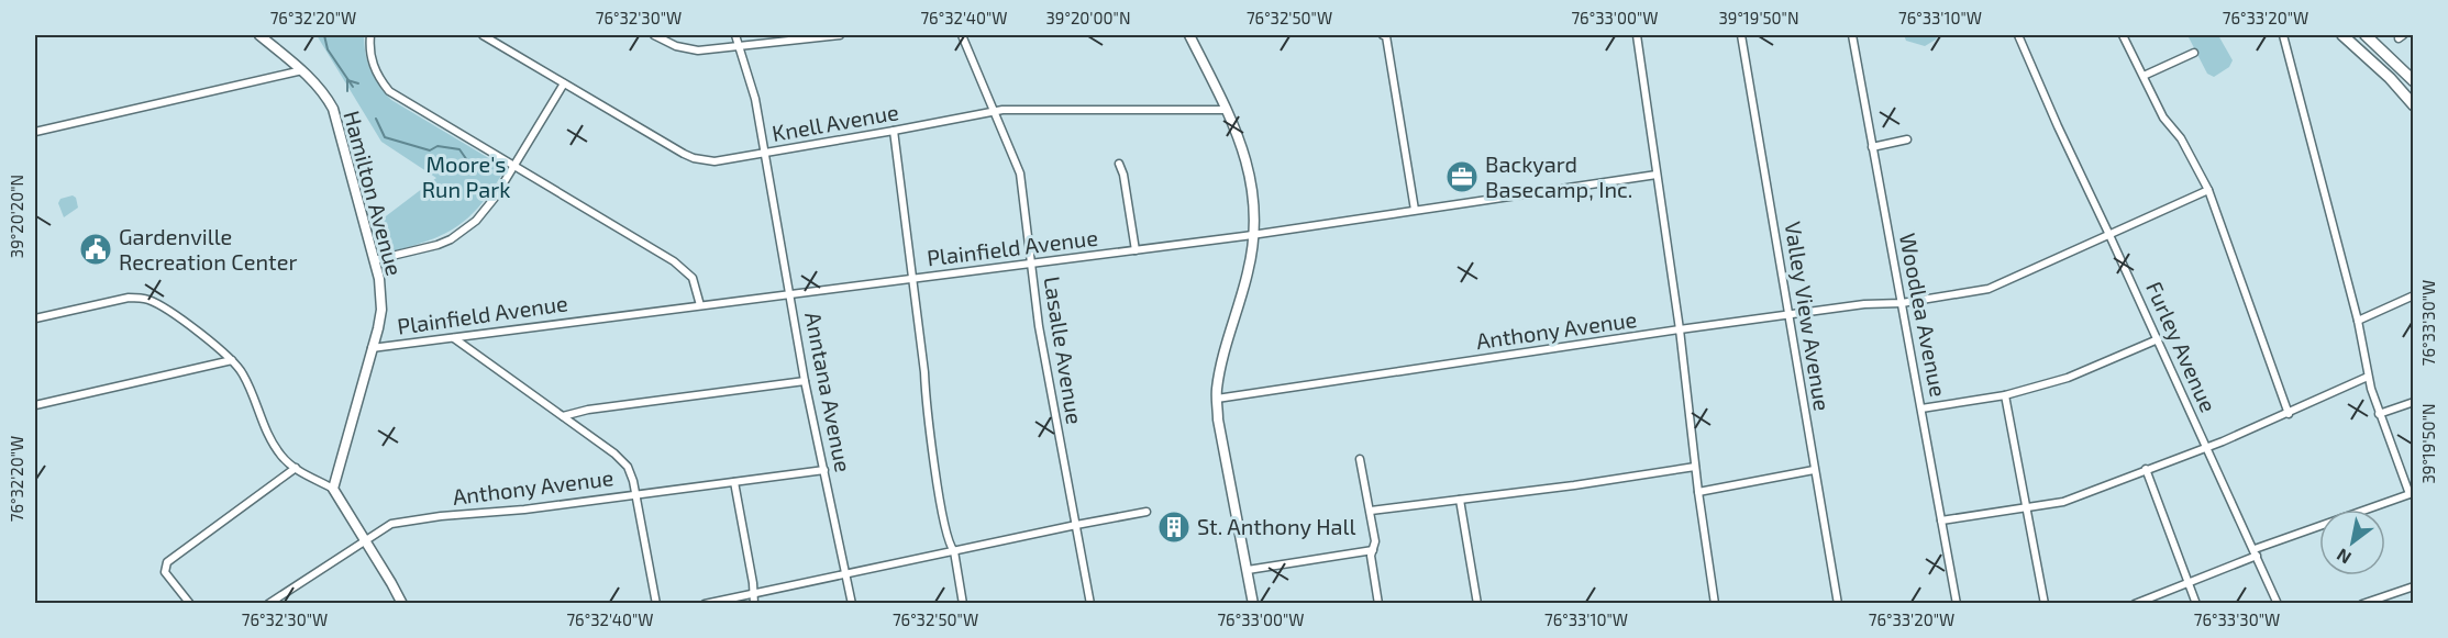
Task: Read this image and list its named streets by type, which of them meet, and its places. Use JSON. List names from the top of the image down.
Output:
{
  "streets": {
    "street": [
      "Knell Avenue",
      "Hamilton Avenue",
      "Plainfield Avenue",
      "Woodlea Avenue",
      "Valley View Avenue",
      "Anthony Avenue",
      "Furley Avenue",
      "Lasalle Avenue",
      "Anntana Avenue"
    ]
  },
  "crossings": [
    ["Knell Avenue", "Lasalle Avenue"],
    ["Knell Avenue", "Anntana Avenue"],
    ["Hamilton Avenue", "Plainfield Avenue"],
    ["Plainfield Avenue", "Lasalle Avenue"],
    ["Plainfield Avenue", "Anntana Avenue"],
    ["Woodlea Avenue", "Anthony Avenue"],
    ["Valley View Avenue", "Anthony Avenue"],
    ["Anthony Avenue", "Furley Avenue"],
    ["Anthony Avenue", "Anntana Avenue"]
  ],
  "parks": ["Moore's Run Park"],
  "places": {
    "office": ["Backyard Basecamp, Inc."],
    "public building": ["Gardenville Recreation Center"],
    "building": ["St. Anthony Hall"]
  },
  "north": "bottom left",
  "coordinates": [
    "76°32'20\"W",
    "76°32'30\"W",
    "76°32'40\"W",
    "39°20'00\"N",
    "76°32'50\"W",
    "76°33'00\"W",
    "39°19'50\"N",
    "76°33'10\"W",
    "76°33'20\"W",
    "39°20'20\"N",
    "76°33'30\"W"
  ]
}
